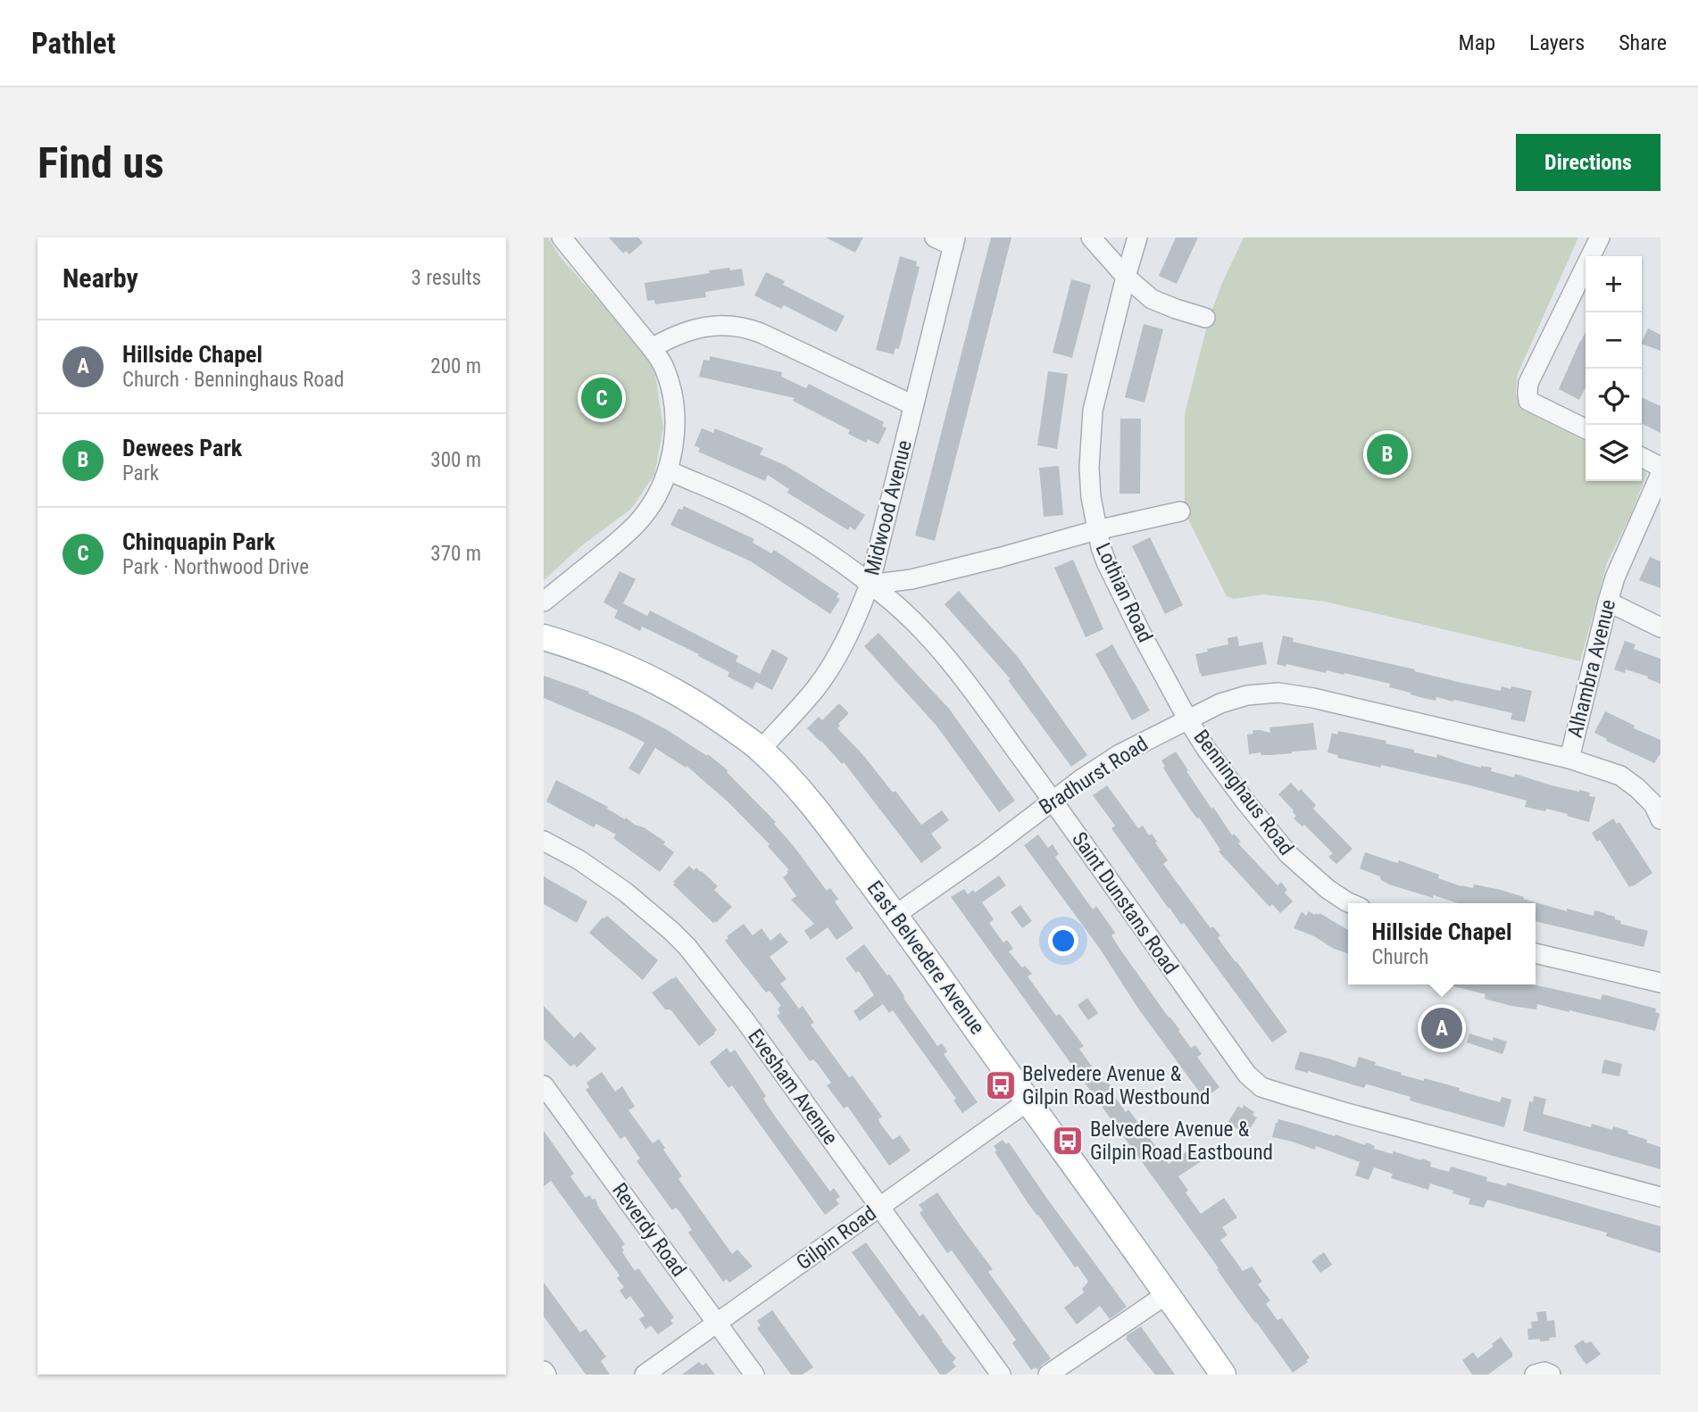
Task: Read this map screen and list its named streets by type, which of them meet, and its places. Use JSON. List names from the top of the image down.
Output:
{
  "streets": {
    "main road": ["East Belvedere Avenue"],
    "street": [
      "Midwood Avenue",
      "Lothian Road",
      "Alhambra Avenue",
      "Bradhurst Road",
      "Benninghaus Road",
      "Saint Dunstans Road",
      "Evesham Avenue",
      "Reverdy Road",
      "Gilpin Road"
    ]
  },
  "crossings": [
    ["Midwood Avenue", "Saint Dunstans Road"],
    ["Midwood Avenue", "East Belvedere Avenue"],
    ["Lothian Road", "Bradhurst Road"],
    ["Lothian Road", "Benninghaus Road"],
    ["Alhambra Avenue", "Bradhurst Road"],
    ["Bradhurst Road", "Benninghaus Road"],
    ["Bradhurst Road", "Saint Dunstans Road"],
    ["Bradhurst Road", "East Belvedere Avenue"],
    ["East Belvedere Avenue", "Gilpin Road"],
    ["Evesham Avenue", "Gilpin Road"],
    ["Reverdy Road", "Gilpin Road"]
  ],
  "places": {
    "bus stop": ["Belvedere Avenue & Gilpin Road Westbound", "Belvedere Avenue & Gilpin Road Eastbound"]
  },
  "page": {
    "header": "Pathlet",
    "nav": ["Map", "Layers", "Share"],
    "buttons": "Directions",
    "title": "Find us",
    "heading": ["Nearby", "3 results"],
    "map_buttons": ["+", "−"],
    "list": [
      {
        "mark": "A",
        "name": "Hillside Chapel",
        "note": "Church · Benninghaus Road",
        "value": "200 m"
      },
      {
        "mark": "B",
        "name": "Dewees Park",
        "note": "Park",
        "value": "300 m"
      },
      {
        "mark": "C",
        "name": "Chinquapin Park",
        "note": "Park · Northwood Drive",
        "value": "370 m"
      }
    ],
    "pins": ["C", "B", "A"],
    "popup": ["Hillside Chapel", "Church"]
  }
}
